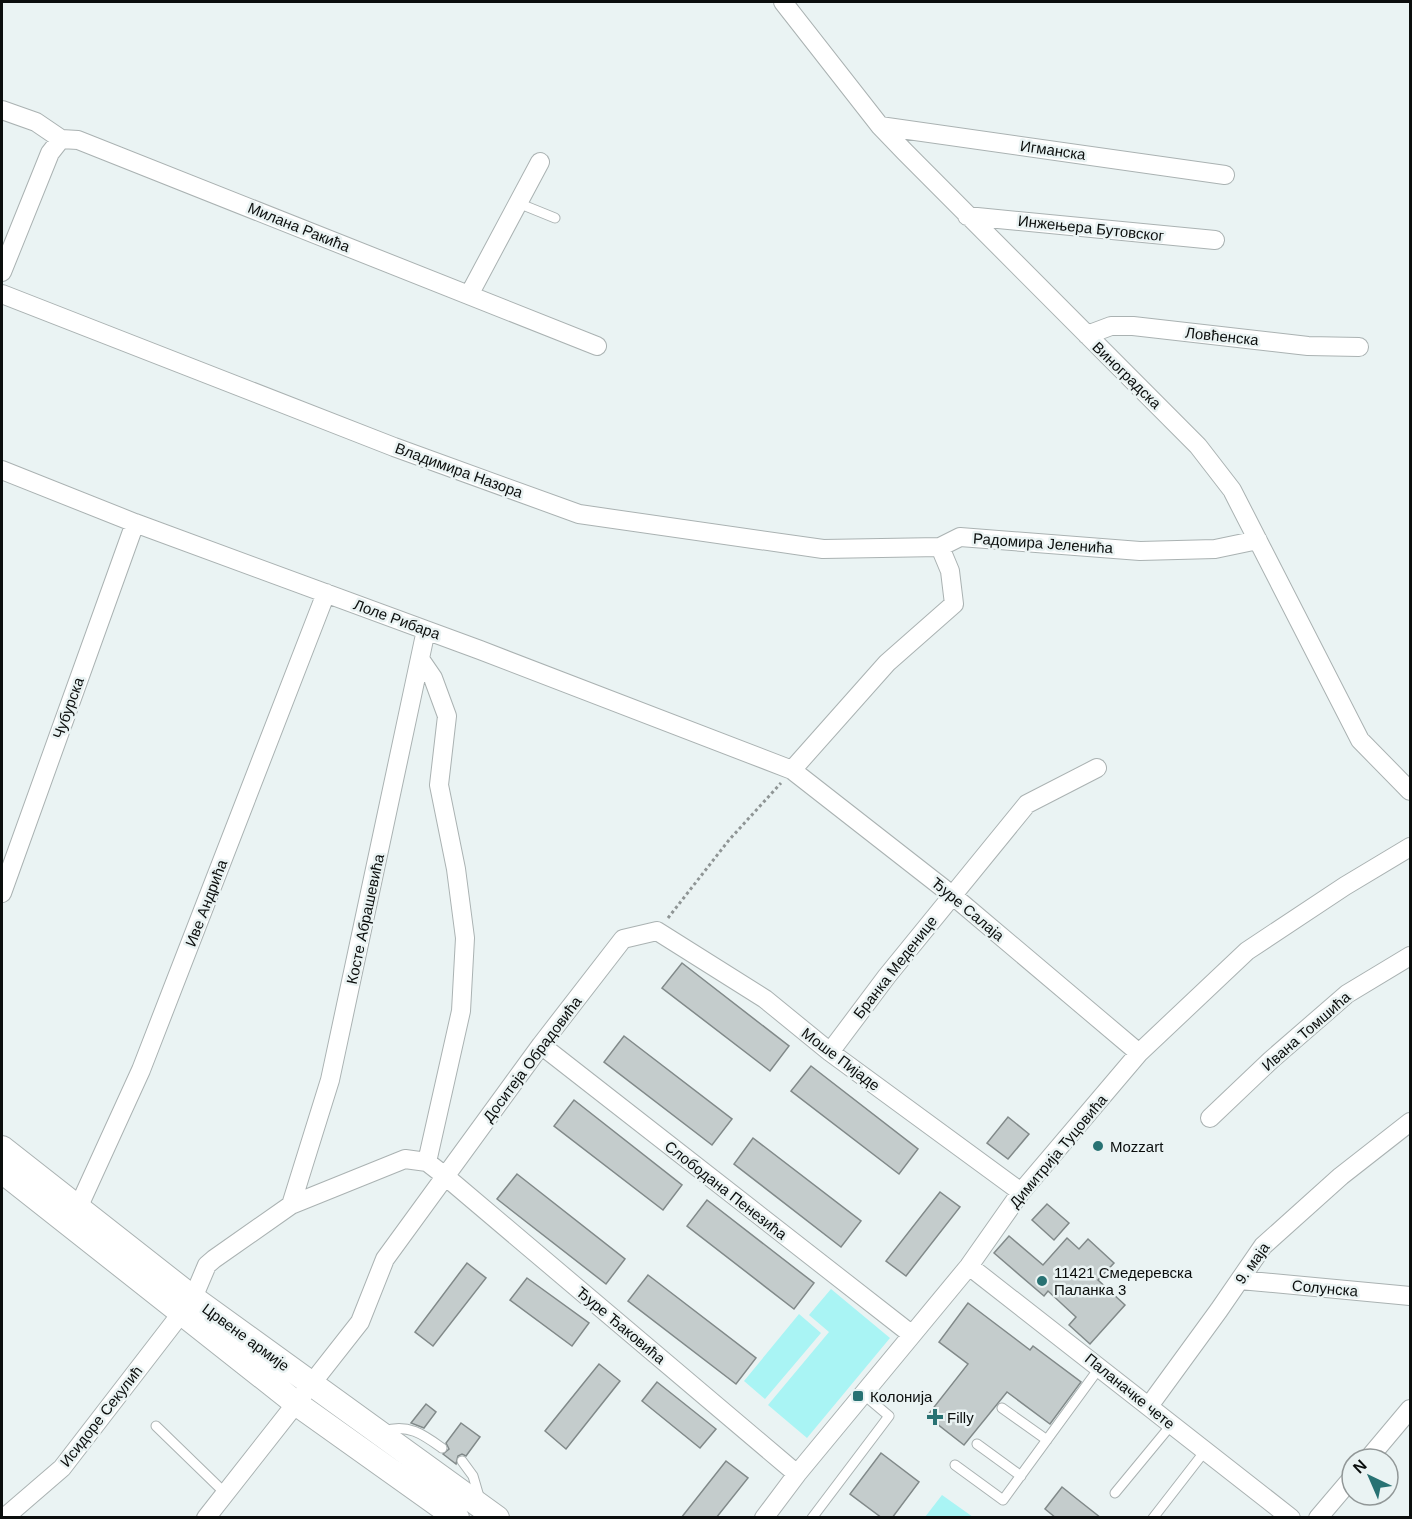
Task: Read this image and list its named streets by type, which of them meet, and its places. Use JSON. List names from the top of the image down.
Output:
{
  "streets": {
    "main road": ["Црвене армије"],
    "street": [
      "Игманска",
      "Милана Ракића",
      "Инжењера Бутовског",
      "Ловћенска",
      "Виноградска",
      "Владимира Назора",
      "Радомира Јеленића",
      "Лоле Рибара",
      "Чубурска",
      "Иве Андрића",
      "Ђуре Салаја",
      "Косте Абрашевића",
      "Бранка Меденице",
      "Ивана Томшића",
      "Доситеја Обрадовића",
      "Моше Пијаде",
      "Димитрија Туцовића",
      "Слободана Пенезића",
      "9. маја",
      "Солунска",
      "Ђуре Ђаковића",
      "Паланачке чете",
      "Исидоре Секулић"
    ]
  },
  "crossings": [
    ["Игманска", "Виноградска"],
    ["Инжењера Бутовског", "Виноградска"],
    ["Ловћенска", "Виноградска"],
    ["Виноградска", "Радомира Јеленића"],
    ["Владимира Назора", "Радомира Јеленића"],
    ["Лоле Рибара", "Чубурска"],
    ["Лоле Рибара", "Иве Андрића"],
    ["Лоле Рибара", "Ђуре Салаја"],
    ["Лоле Рибара", "Косте Абрашевића"],
    ["Иве Андрића", "Црвене армије"],
    ["Ђуре Салаја", "Бранка Меденице"],
    ["Ђуре Салаја", "Димитрија Туцовића"],
    ["Бранка Меденице", "Моше Пијаде"],
    ["Доситеја Обрадовића", "Моше Пијаде"],
    ["Доситеја Обрадовића", "Слободана Пенезића"],
    ["Доситеја Обрадовића", "Ђуре Ђаковића"],
    ["Доситеја Обрадовића", "Црвене армије"],
    ["Моше Пијаде", "Димитрија Туцовића"],
    ["Димитрија Туцовића", "Слободана Пенезића"],
    ["Димитрија Туцовића", "Ђуре Ђаковића"],
    ["Димитрија Туцовића", "Паланачке чете"],
    ["9. маја", "Солунска"],
    ["9. маја", "Паланачке чете"],
    ["Црвене армије", "Исидоре Секулић"]
  ],
  "places": {
    "other": ["Mozzart", "11421 Смедеревска Паланка 3"],
    "transit": ["Колонија"],
    "health": ["Filly"]
  },
  "north": "top left"
}
